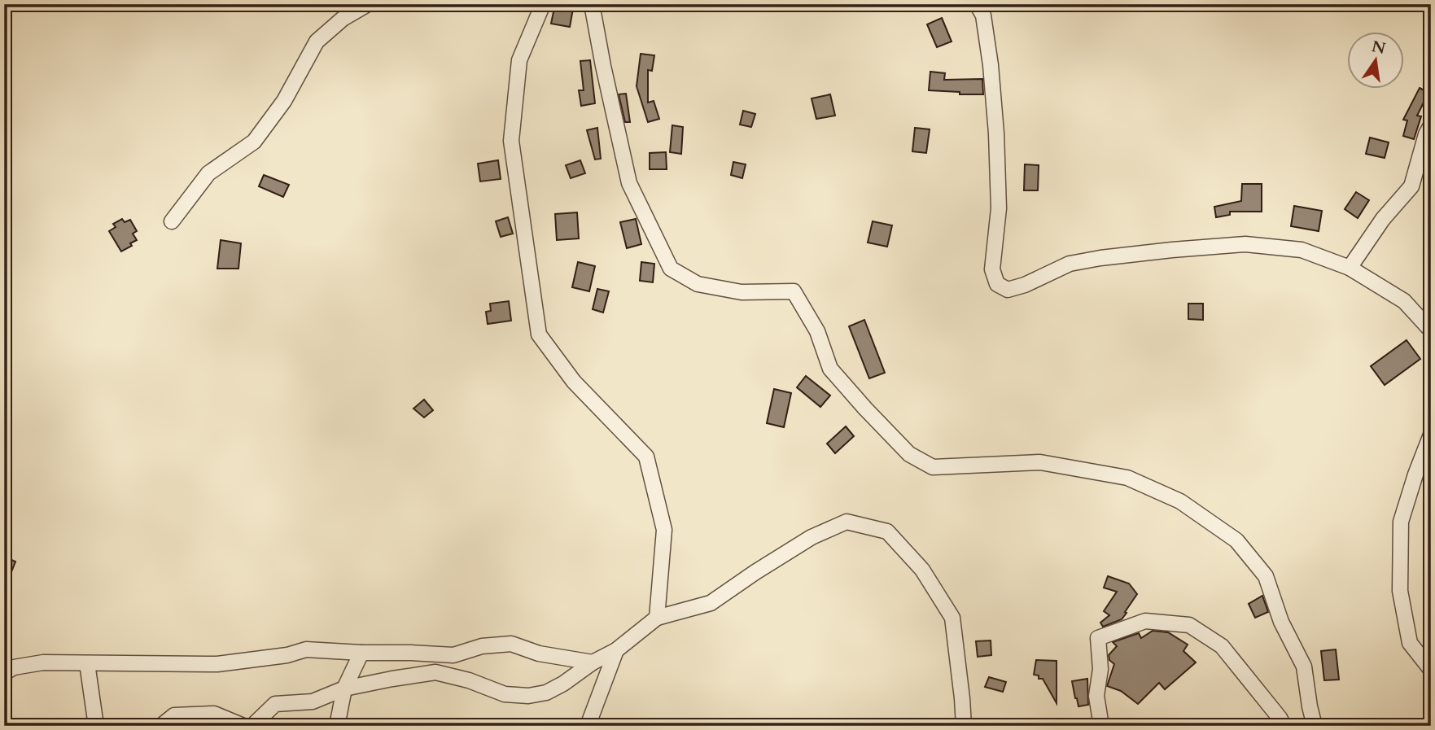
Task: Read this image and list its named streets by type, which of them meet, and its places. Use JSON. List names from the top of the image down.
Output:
{
  "north": "top"
}
